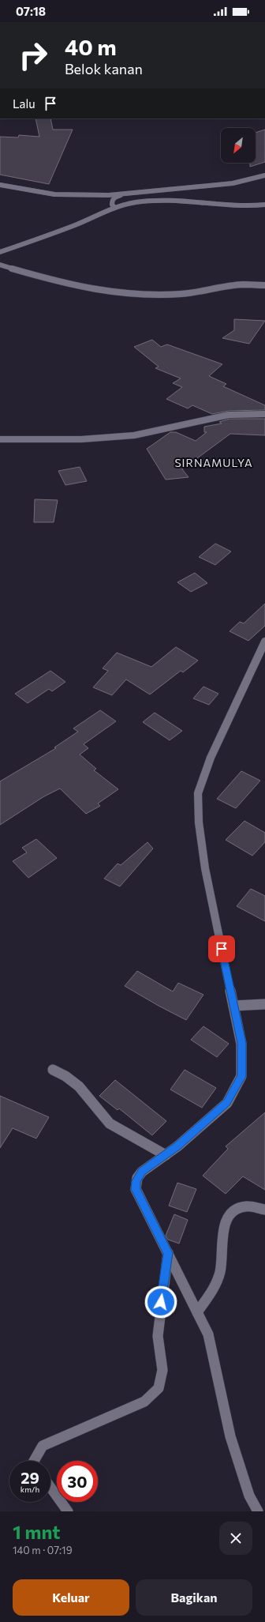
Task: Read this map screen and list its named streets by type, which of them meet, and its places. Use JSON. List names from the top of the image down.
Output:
{
  "districts": ["SIRNAMULYA"],
  "north": "bottom left",
  "page": {
    "status": "07:18",
    "turn": ["40 m", "Belok kanan"],
    "then": "Lalu",
    "speed": "29 km/h",
    "limit": "30",
    "heading": ["1 mnt", "140 m · 07:19"],
    "buttons": ["Keluar", "Bagikan"]
  }
}
